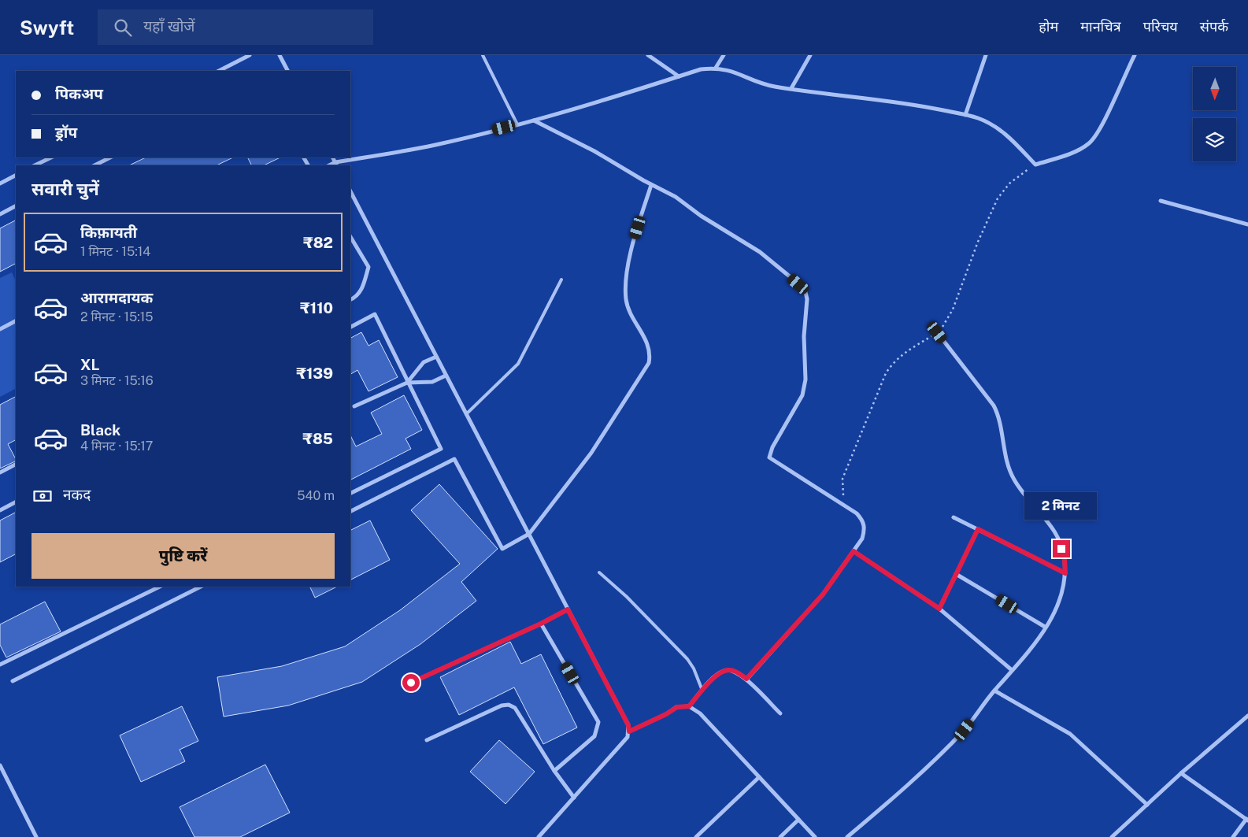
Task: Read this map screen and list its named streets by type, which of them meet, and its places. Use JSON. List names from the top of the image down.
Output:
{
  "north": "bottom",
  "page": {
    "header": "Swyft",
    "search": "यहाँ खोजें",
    "nav": [
      "होम",
      "मानचित्र",
      "परिचय",
      "संपर्क"
    ],
    "banner": ["पिकअप", "ड्रॉप"],
    "heading": "सवारी चुनें",
    "list": [
      {
        "name": "किफ़ायती",
        "note": "1 मिनट · 15:14",
        "value": "₹82"
      },
      {
        "name": "आरामदायक",
        "note": "2 मिनट · 15:15",
        "value": "₹110"
      },
      {
        "name": "XL",
        "note": "3 मिनट · 15:16",
        "value": "₹139"
      },
      {
        "name": "Black",
        "note": "4 मिनट · 15:17",
        "value": "₹85"
      }
    ],
    "pay": ["नकद", "540 m"],
    "bubble": "2 मिनट",
    "buttons": "पुष्टि करें"
  }
}
